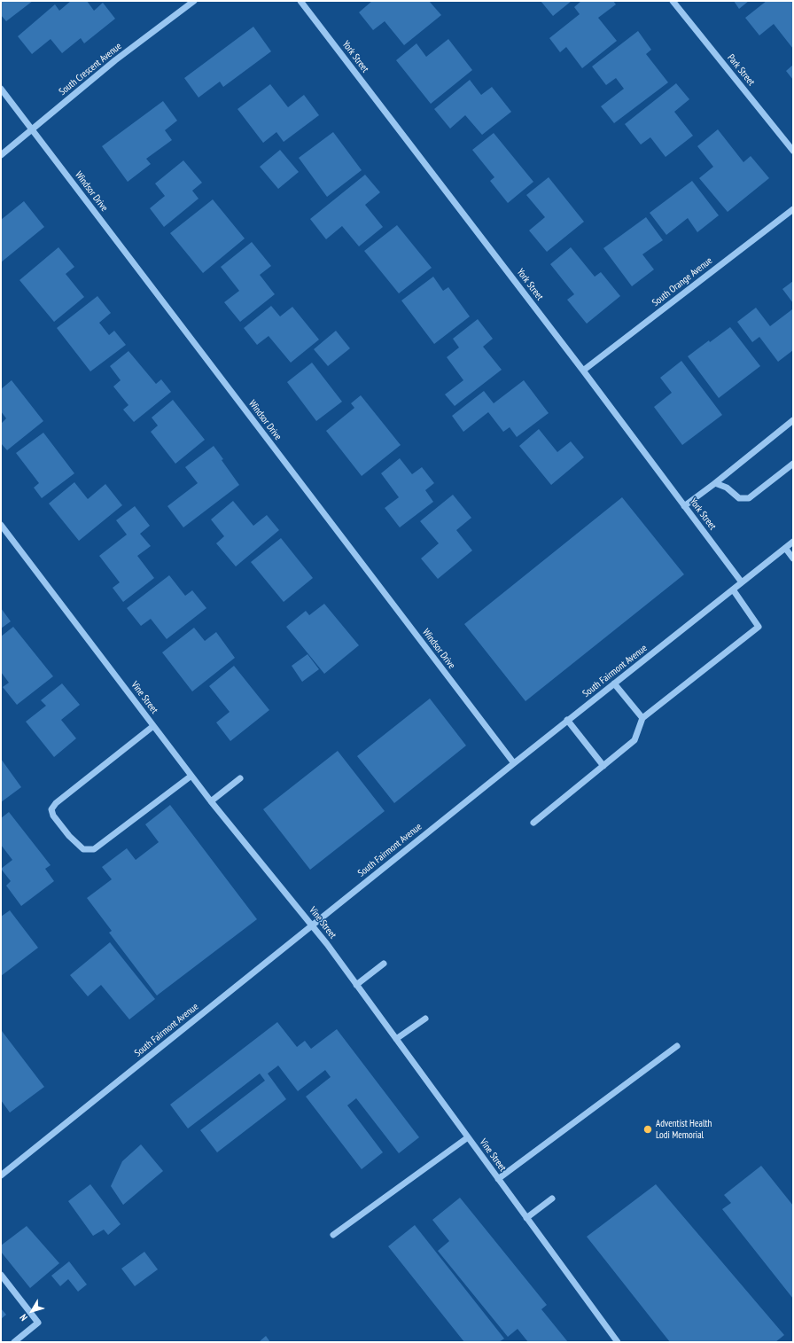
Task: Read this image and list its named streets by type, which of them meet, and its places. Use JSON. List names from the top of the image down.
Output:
{
  "streets": {
    "street": [
      "York Street",
      "South Crescent Avenue",
      "Park Street",
      "Windsor Drive",
      "South Orange Avenue",
      "South Fairmont Avenue",
      "Vine Street"
    ]
  },
  "crossings": [
    ["York Street", "South Orange Avenue"],
    ["York Street", "South Fairmont Avenue"],
    ["South Crescent Avenue", "Windsor Drive"],
    ["Windsor Drive", "South Fairmont Avenue"],
    ["South Fairmont Avenue", "Vine Street"]
  ],
  "places": ["Adventist Health Lodi Memorial"],
  "north": "bottom left"
}
